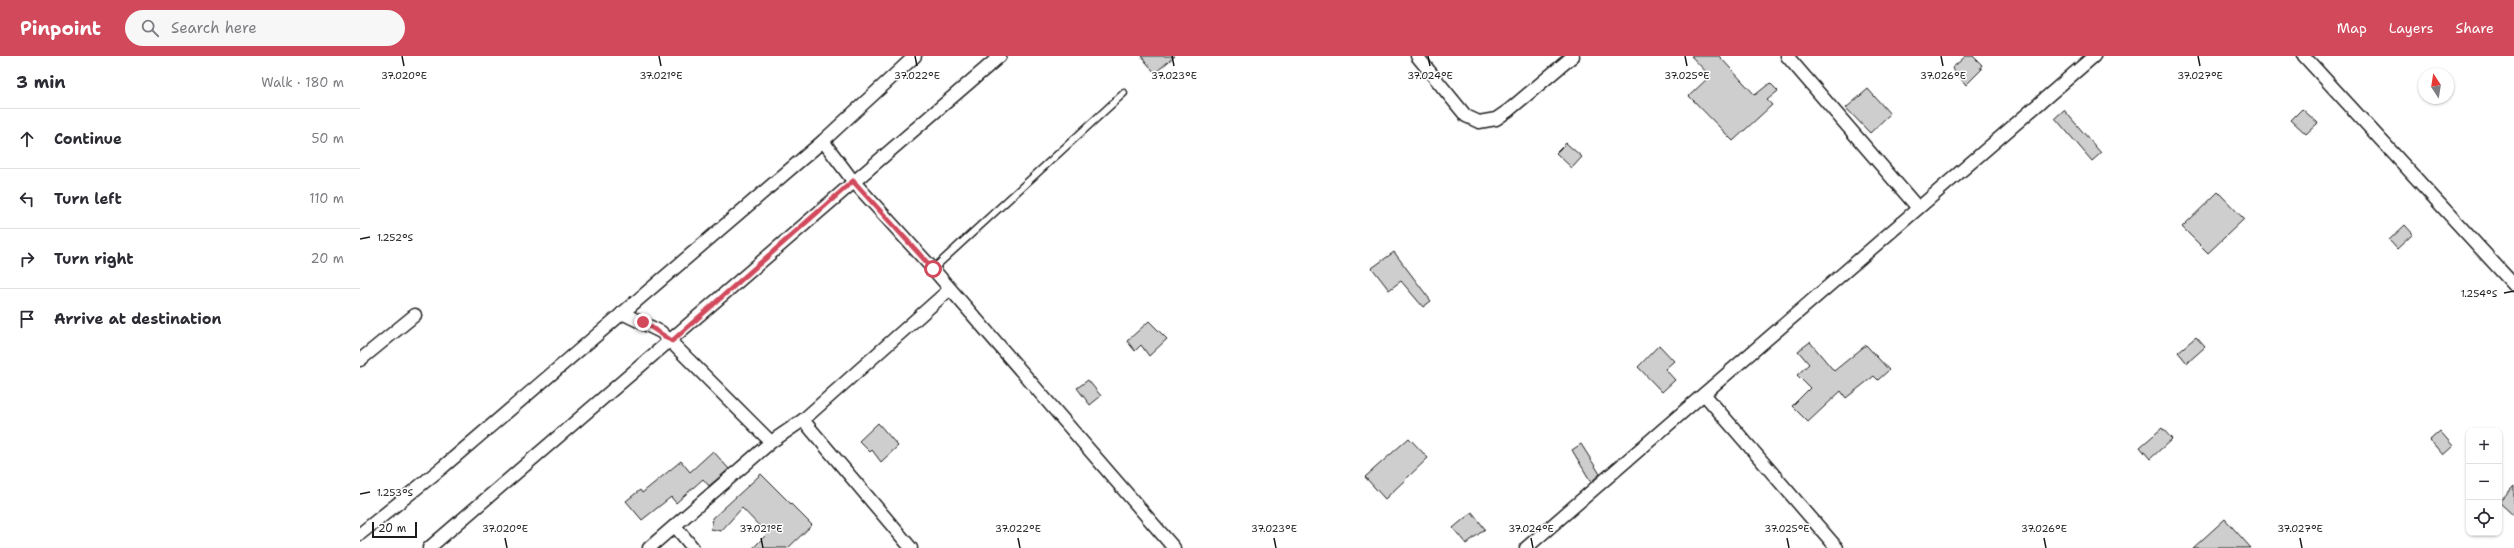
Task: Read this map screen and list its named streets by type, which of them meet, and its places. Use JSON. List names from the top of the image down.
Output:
{
  "scale_bar": "20 m",
  "north": "top",
  "page": {
    "header": "Pinpoint",
    "search": "Search here",
    "nav": ["Map", "Layers", "Share"],
    "heading": ["3 min", "Walk · 180 m"],
    "list": [
      ["Continue", "50 m"],
      ["Turn left", "110 m"],
      ["Turn right", "20 m"],
      "Arrive at destination"
    ],
    "map_buttons": ["+", "−"],
    "scale": "20 m"
  },
  "coordinates": [
    "37.020°E",
    "37.021°E",
    "37.022°E",
    "37.023°E",
    "37.024°E",
    "37.025°E",
    "37.026°E",
    "37.027°E",
    "1.252°S",
    "1.254°S",
    "1.253°S"
  ]
}
